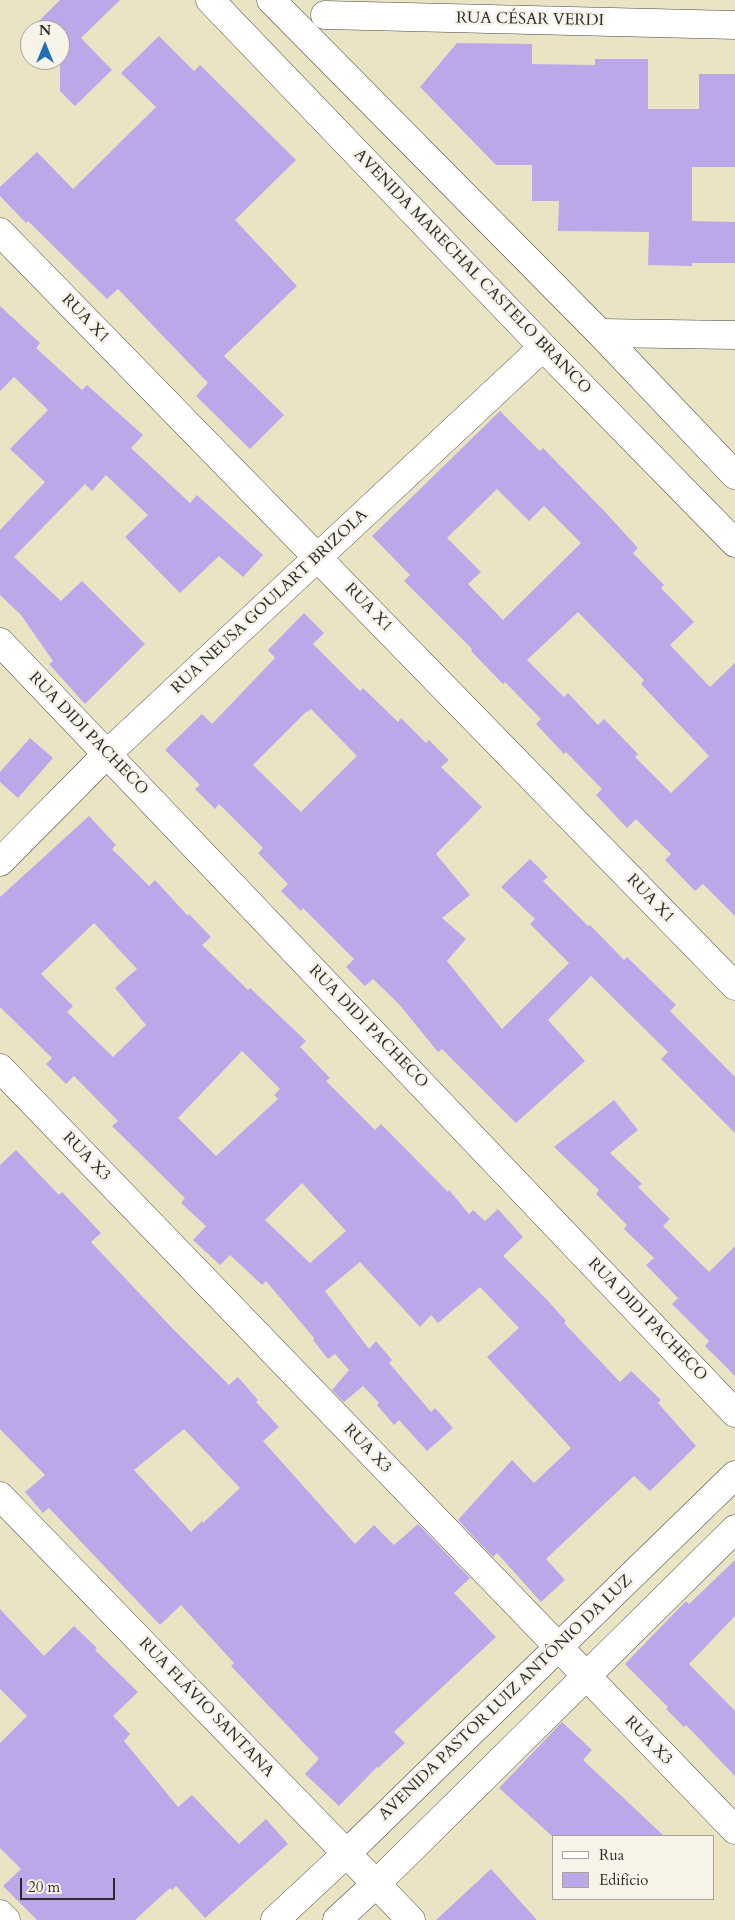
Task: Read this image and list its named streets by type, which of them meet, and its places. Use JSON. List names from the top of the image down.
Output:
{
  "streets": {
    "street": [
      "RUA CÉSAR VERDI",
      "AVENIDA MARECHAL CASTELO BRANCO",
      "RUA X1",
      "RUA NEUSA GOULART BRIZOLA",
      "RUA DIDI PACHECO",
      "RUA X3",
      "AVENIDA PASTOR LUIZ ANTÔNIO DA LUZ",
      "RUA FLÁVIO SANTANA"
    ]
  },
  "crossings": [
    ["AVENIDA MARECHAL CASTELO BRANCO", "RUA NEUSA GOULART BRIZOLA"],
    ["RUA X1", "RUA NEUSA GOULART BRIZOLA"],
    ["RUA NEUSA GOULART BRIZOLA", "RUA DIDI PACHECO"],
    ["RUA X3", "AVENIDA PASTOR LUIZ ANTÔNIO DA LUZ"],
    ["AVENIDA PASTOR LUIZ ANTÔNIO DA LUZ", "RUA FLÁVIO SANTANA"]
  ],
  "legend": ["Rua", "Edifício"],
  "scale_bar": "20 m",
  "north": "top"
}
